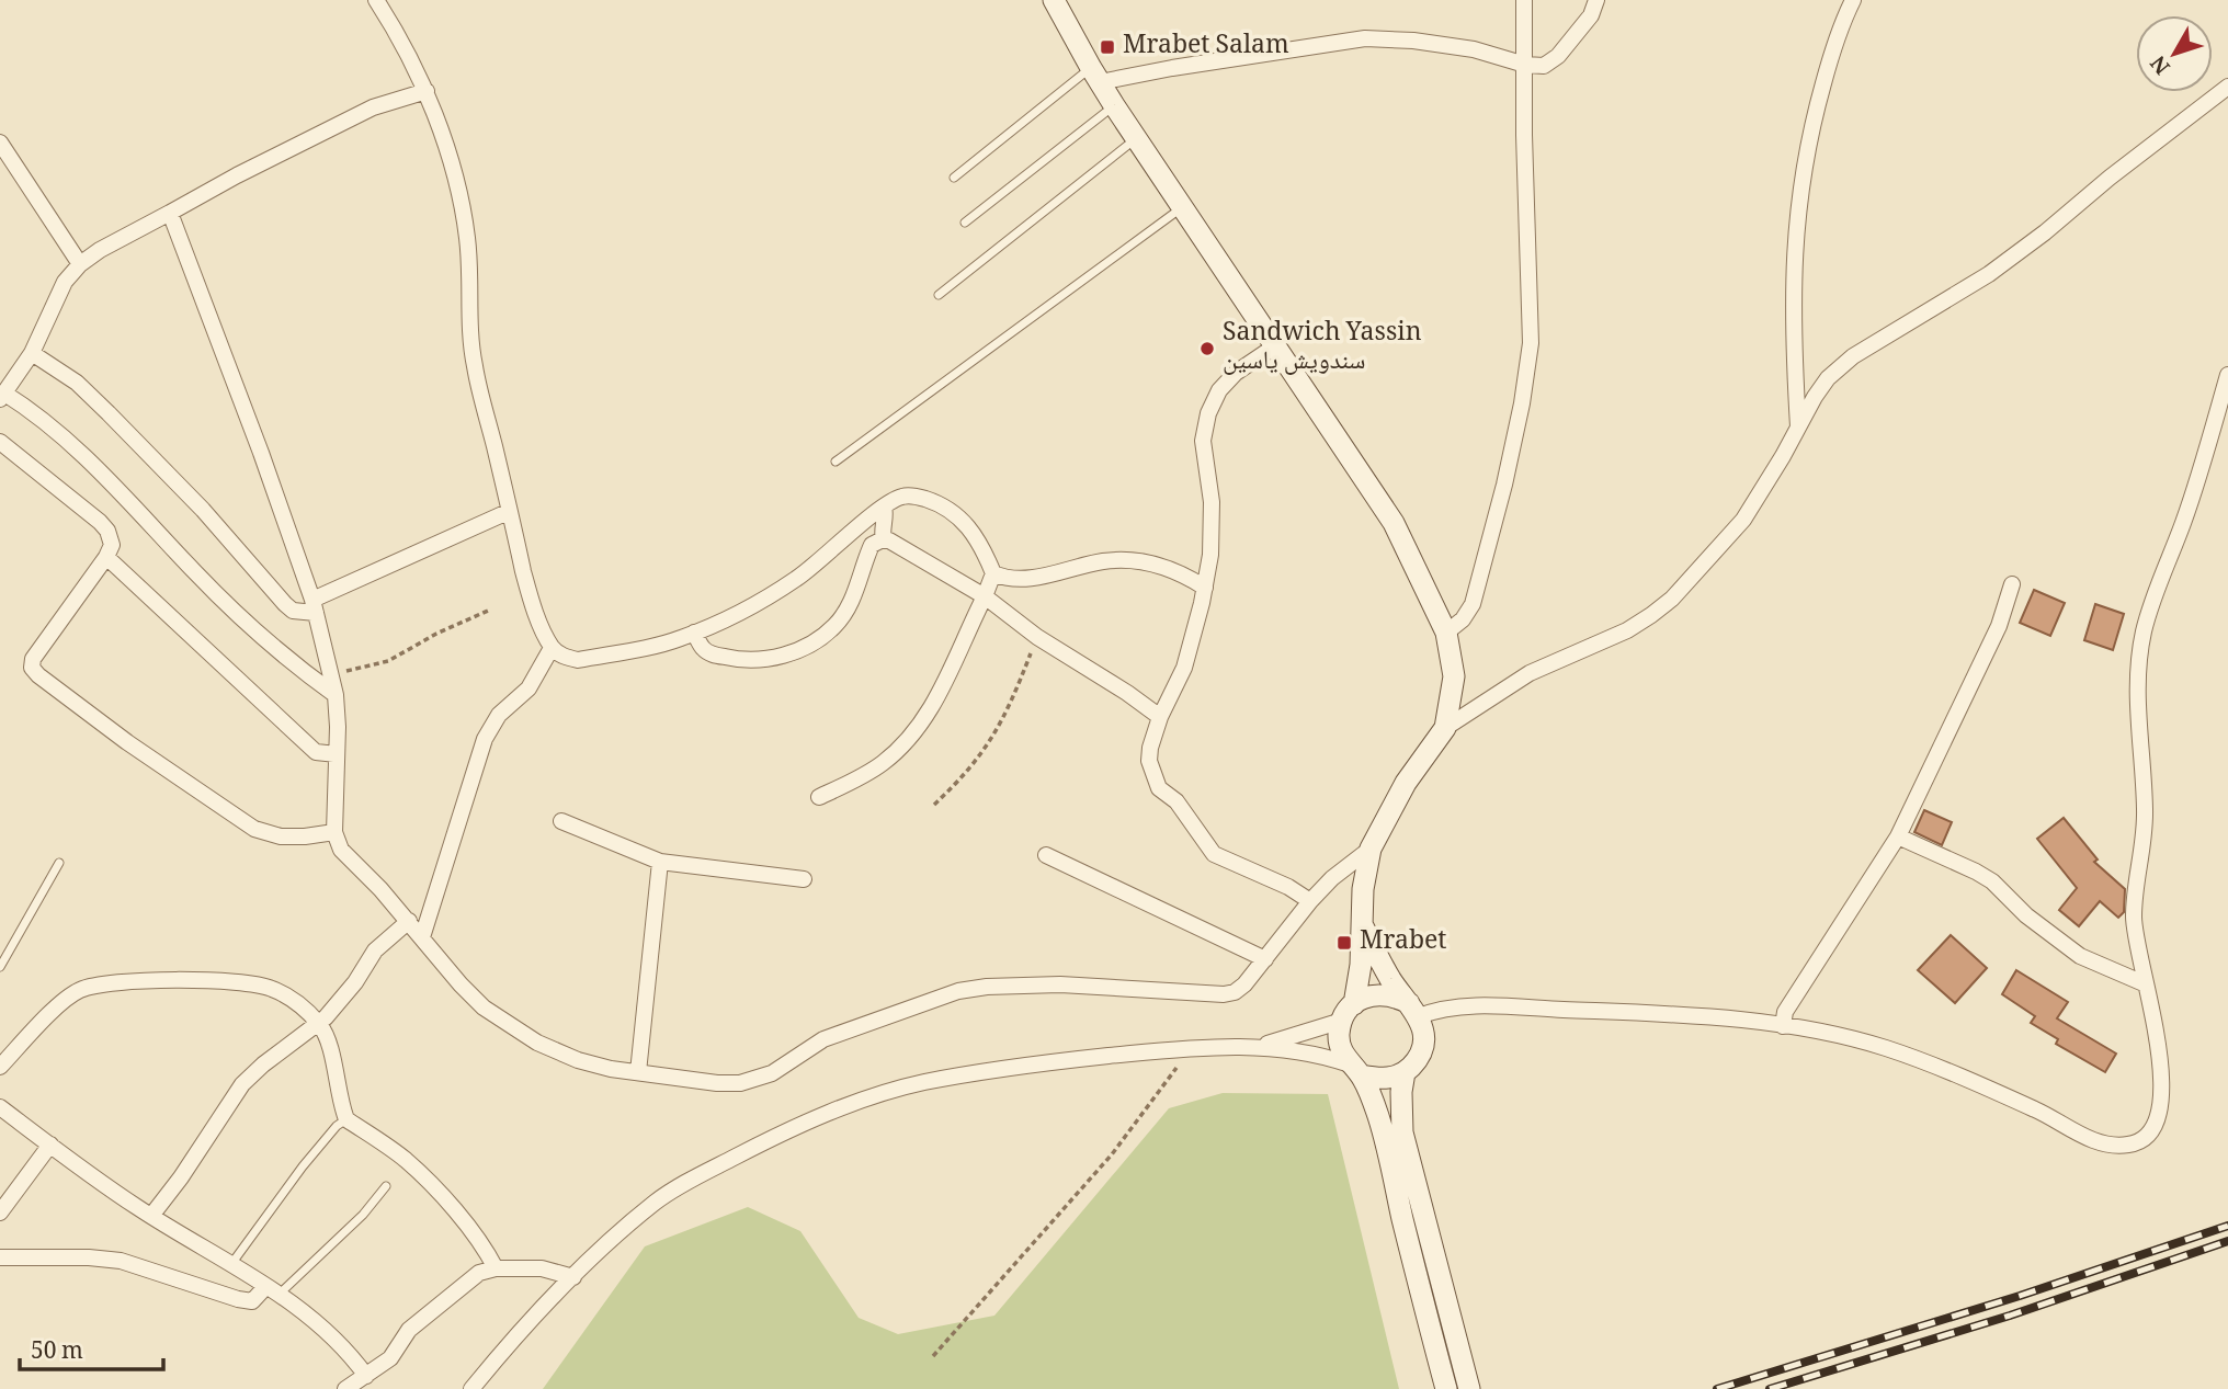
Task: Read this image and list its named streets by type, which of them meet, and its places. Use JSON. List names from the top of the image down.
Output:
{
  "places": {
    "transit": ["Mrabet Salam", "Mrabet"],
    "other": ["Sandwich Yassin سندويش ياسين"]
  },
  "scale_bar": "50 m",
  "north": "bottom left"
}
